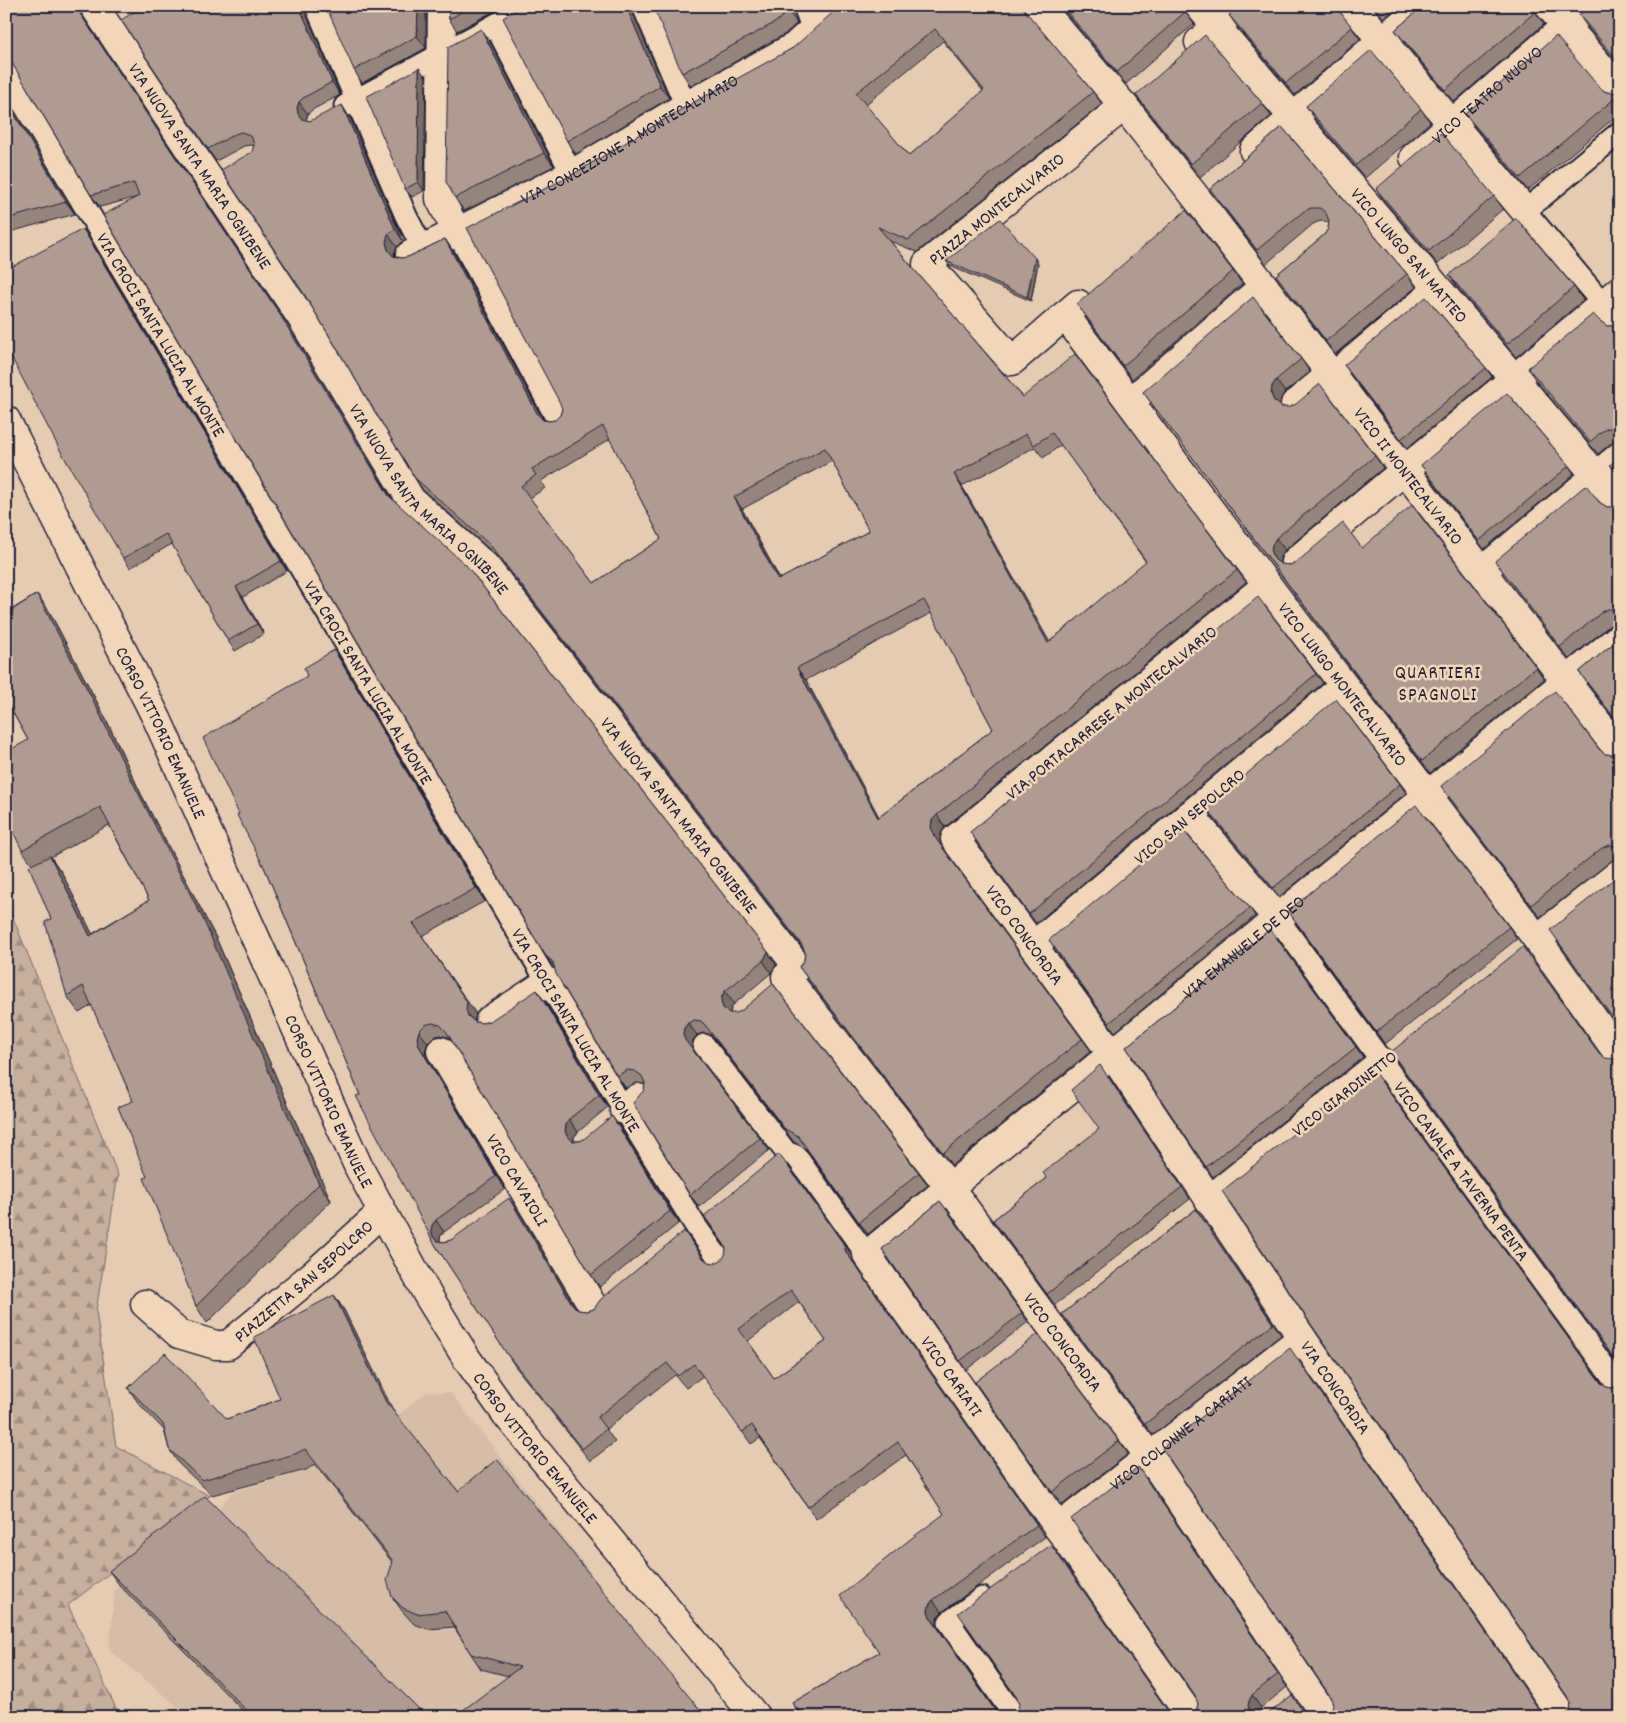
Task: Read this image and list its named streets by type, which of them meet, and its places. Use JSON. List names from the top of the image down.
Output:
{
  "streets": {
    "street": [
      "VICO TEATRO NUOVO",
      "VIA CONCEZIONE A MONTECALVARIO",
      "VIA NUOVA SANTA MARIA OGNIBENE",
      "PIAZZA MONTECALVARIO",
      "VICO LUNGO SAN MATTEO",
      "VICO II MONTECALVARIO",
      "VICO LUNGO MONTECALVARIO",
      "VIA PORTACARRESE A MONTECALVARIO",
      "CORSO VITTORIO EMANUELE",
      "VICO SAN SEPOLCRO",
      "VICO CONCORDIA",
      "VIA EMANUELE DE DEO",
      "VICO GIARDINETTO",
      "VICO CANALE A TAVERNA PENTA",
      "VICO CAVAIOLI",
      "PIAZZETTA SAN SEPOLCRO",
      "VICO CARIATI",
      "VIA CONCORDIA",
      "VICO COLONNE A CARIATI"
    ],
    "lane": ["VIA CROCI SANTA LUCIA AL MONTE"]
  },
  "crossings": [
    ["VICO TEATRO NUOVO", "VICO LUNGO SAN MATTEO"],
    ["VIA NUOVA SANTA MARIA OGNIBENE", "VICO CONCORDIA"],
    ["PIAZZA MONTECALVARIO", "VICO LUNGO MONTECALVARIO"],
    ["VICO II MONTECALVARIO", "VIA EMANUELE DE DEO"],
    ["VICO LUNGO MONTECALVARIO", "VIA PORTACARRESE A MONTECALVARIO"],
    ["VICO LUNGO MONTECALVARIO", "VICO SAN SEPOLCRO"],
    ["VICO LUNGO MONTECALVARIO", "VIA EMANUELE DE DEO"],
    ["VIA PORTACARRESE A MONTECALVARIO", "VICO CONCORDIA"],
    ["CORSO VITTORIO EMANUELE", "PIAZZETTA SAN SEPOLCRO"],
    ["VICO SAN SEPOLCRO", "VICO CONCORDIA"],
    ["VICO SAN SEPOLCRO", "VICO CANALE A TAVERNA PENTA"],
    ["VICO CONCORDIA", "VIA EMANUELE DE DEO"],
    ["VICO CONCORDIA", "VIA CONCORDIA"],
    ["VICO CONCORDIA", "VICO COLONNE A CARIATI"],
    ["VIA EMANUELE DE DEO", "VICO CANALE A TAVERNA PENTA"],
    ["VIA EMANUELE DE DEO", "VICO CARIATI"],
    ["VIA EMANUELE DE DEO", "VIA CONCORDIA"],
    ["VICO GIARDINETTO", "VICO CANALE A TAVERNA PENTA"],
    ["VICO GIARDINETTO", "VIA CONCORDIA"],
    ["VICO CARIATI", "VICO COLONNE A CARIATI"],
    ["VIA CONCORDIA", "VICO COLONNE A CARIATI"]
  ],
  "districts": ["QUARTIERI SPAGNOLI"]
}
